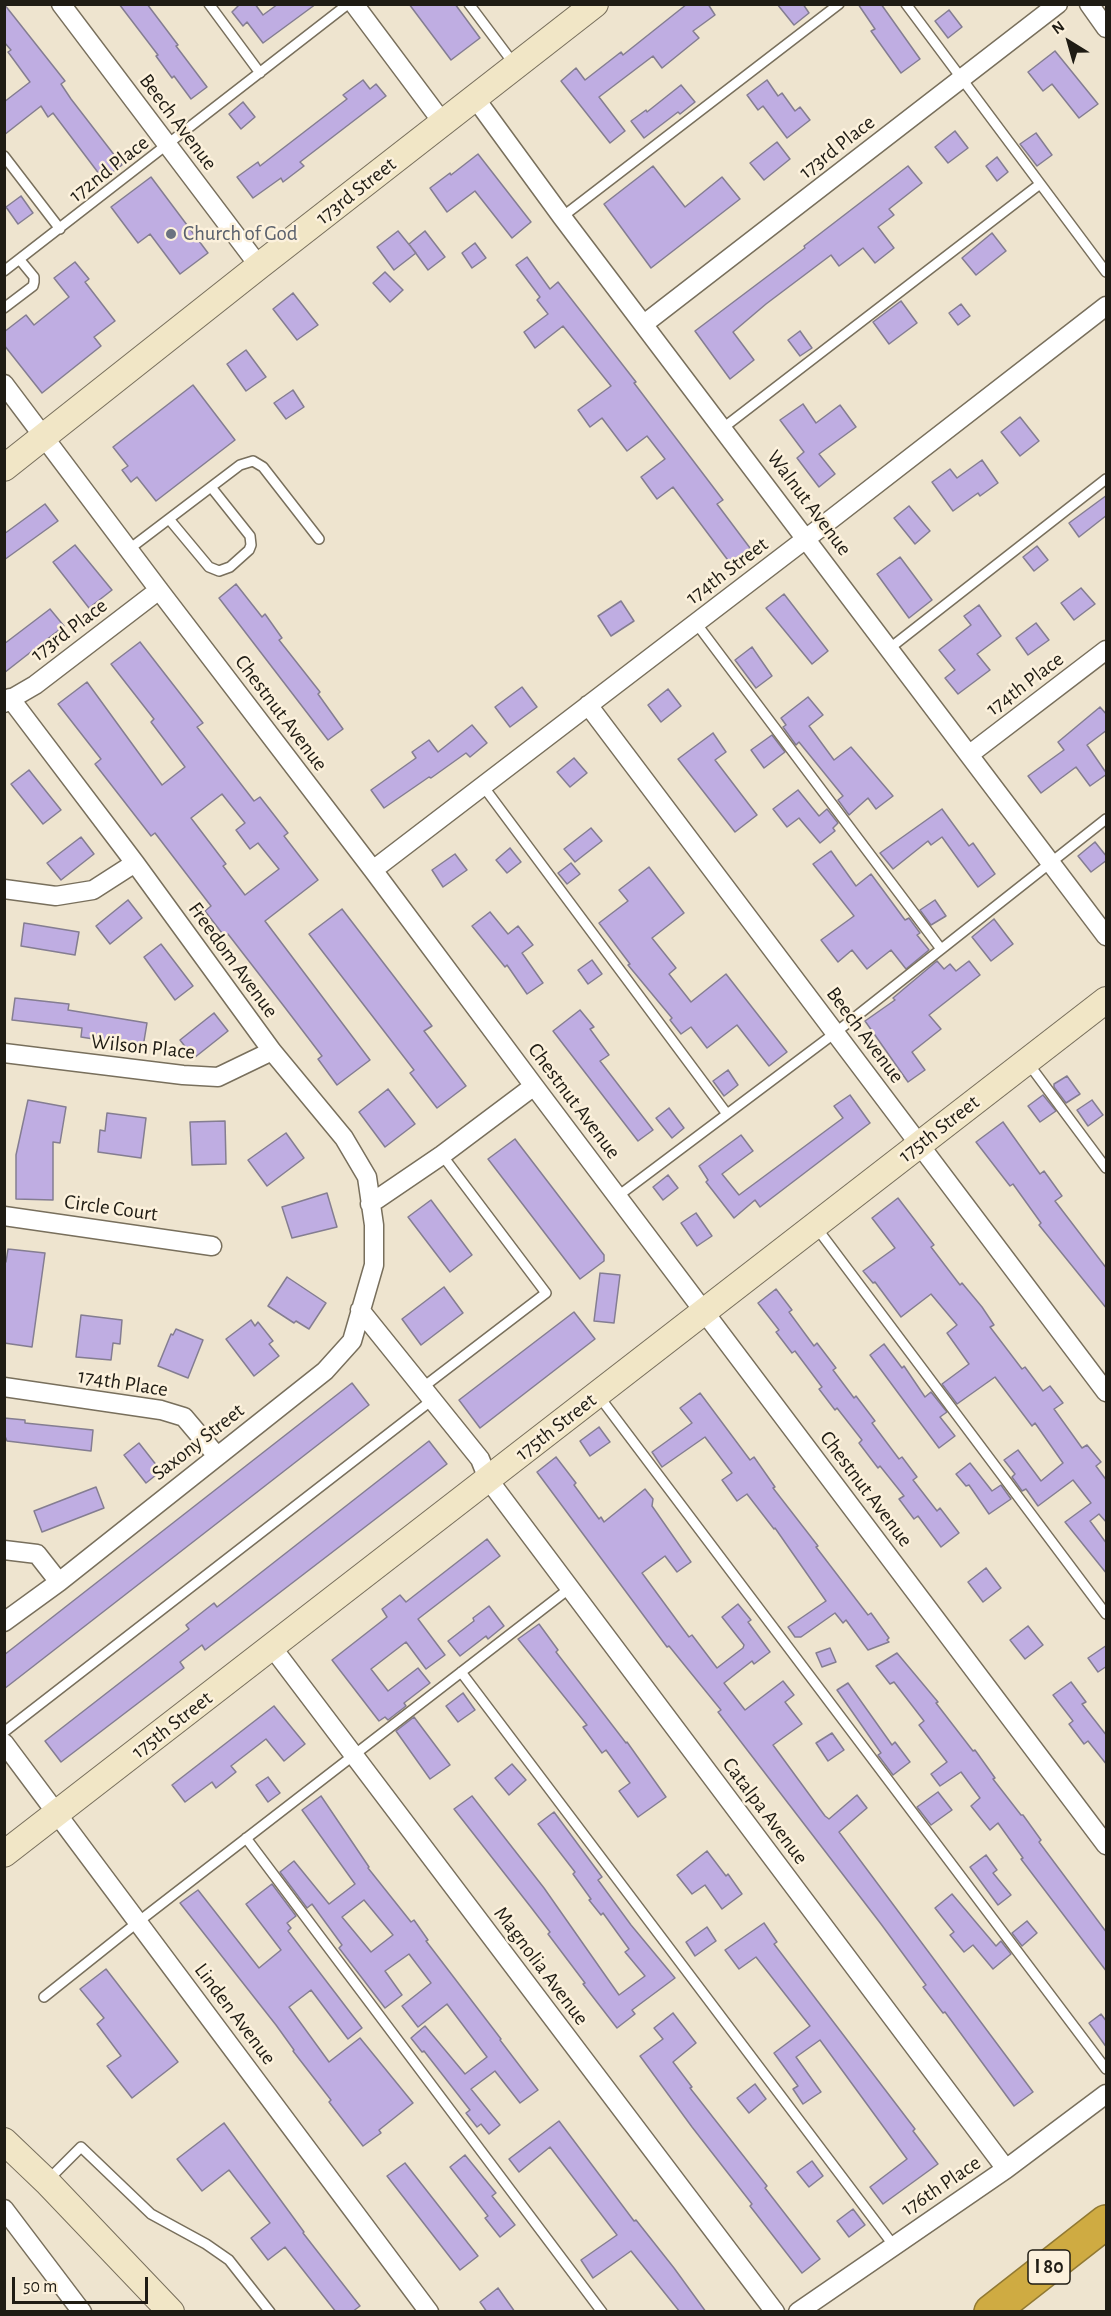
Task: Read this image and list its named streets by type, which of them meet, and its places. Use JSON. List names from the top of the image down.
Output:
{
  "streets": {
    "highway": ["I 80"],
    "street": [
      "Beech Avenue",
      "173rd Place",
      "173rd Street",
      "Walnut Avenue",
      "174th Street",
      "174th Place",
      "Chestnut Avenue",
      "Freedom Avenue",
      "Wilson Place",
      "175th Street",
      "Circle Court",
      "Saxony Street",
      "Catalpa Avenue",
      "Magnolia Avenue",
      "Linden Avenue",
      "176th Place"
    ],
    "lane": ["172nd Place"]
  },
  "crossings": [
    ["Beech Avenue", "172nd Place"],
    ["Beech Avenue", "173rd Street"],
    ["Beech Avenue", "174th Street"],
    ["Beech Avenue", "175th Street"],
    ["173rd Place", "Walnut Avenue"],
    ["173rd Place", "Chestnut Avenue"],
    ["173rd Place", "Freedom Avenue"],
    ["173rd Street", "Walnut Avenue"],
    ["173rd Street", "Chestnut Avenue"],
    ["Walnut Avenue", "174th Street"],
    ["Walnut Avenue", "174th Place"],
    ["174th Street", "Chestnut Avenue"],
    ["174th Place", "Saxony Street"],
    ["Chestnut Avenue", "175th Street"],
    ["Freedom Avenue", "Wilson Place"],
    ["Freedom Avenue", "Saxony Street"],
    ["175th Street", "Catalpa Avenue"],
    ["175th Street", "Magnolia Avenue"],
    ["175th Street", "Linden Avenue"],
    ["Saxony Street", "Catalpa Avenue"],
    ["Catalpa Avenue", "176th Place"]
  ],
  "places": ["Church of God"],
  "scale_bar": "50 m",
  "north": "top left"
}
